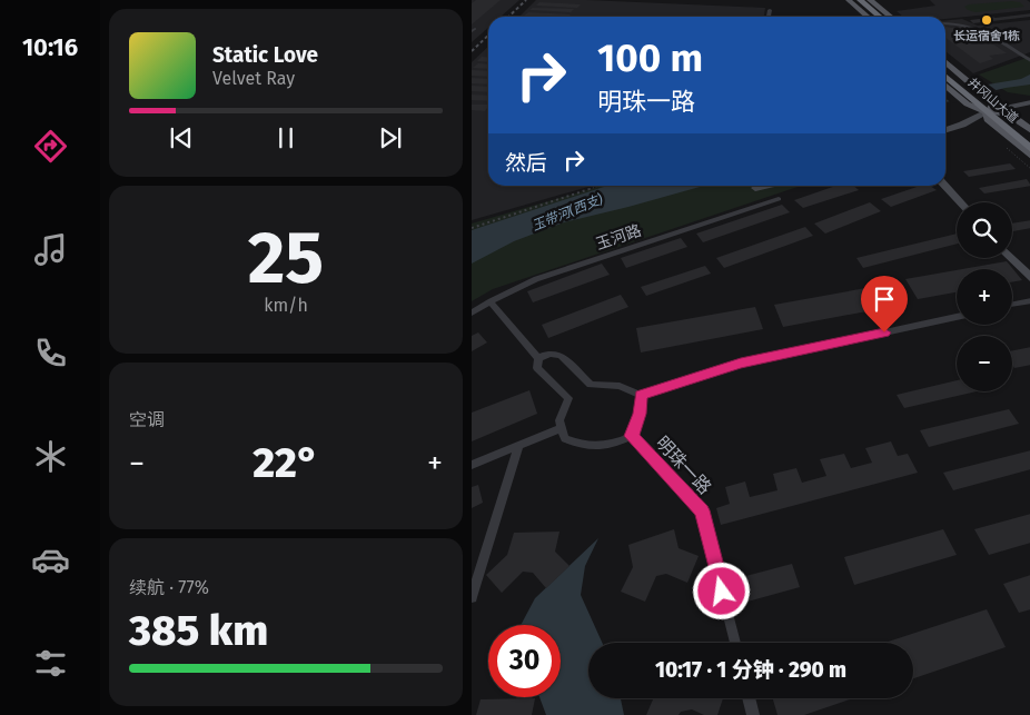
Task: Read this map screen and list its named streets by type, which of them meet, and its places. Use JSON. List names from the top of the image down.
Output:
{
  "streets": {
    "highway": ["井冈山大道"],
    "street": ["玉河路", "明珠一路"]
  },
  "water": ["玉带河(西支)"],
  "places": ["长运宿舍1栋"],
  "page": {
    "tabs": "10:16",
    "turn": ["100 m", "明珠一路"],
    "song": ["Static Love", "Velvet Ray"],
    "then": "然后",
    "tile": [
      ["25", "km/h"],
      "空调",
      ["续航 · 77%", "385 km"]
    ],
    "map_buttons": ["+", "−"],
    "heat": ["−", "22°", "+"],
    "limit": "30",
    "trip": "10:17 · 1 分钟 · 290 m"
  }
}
